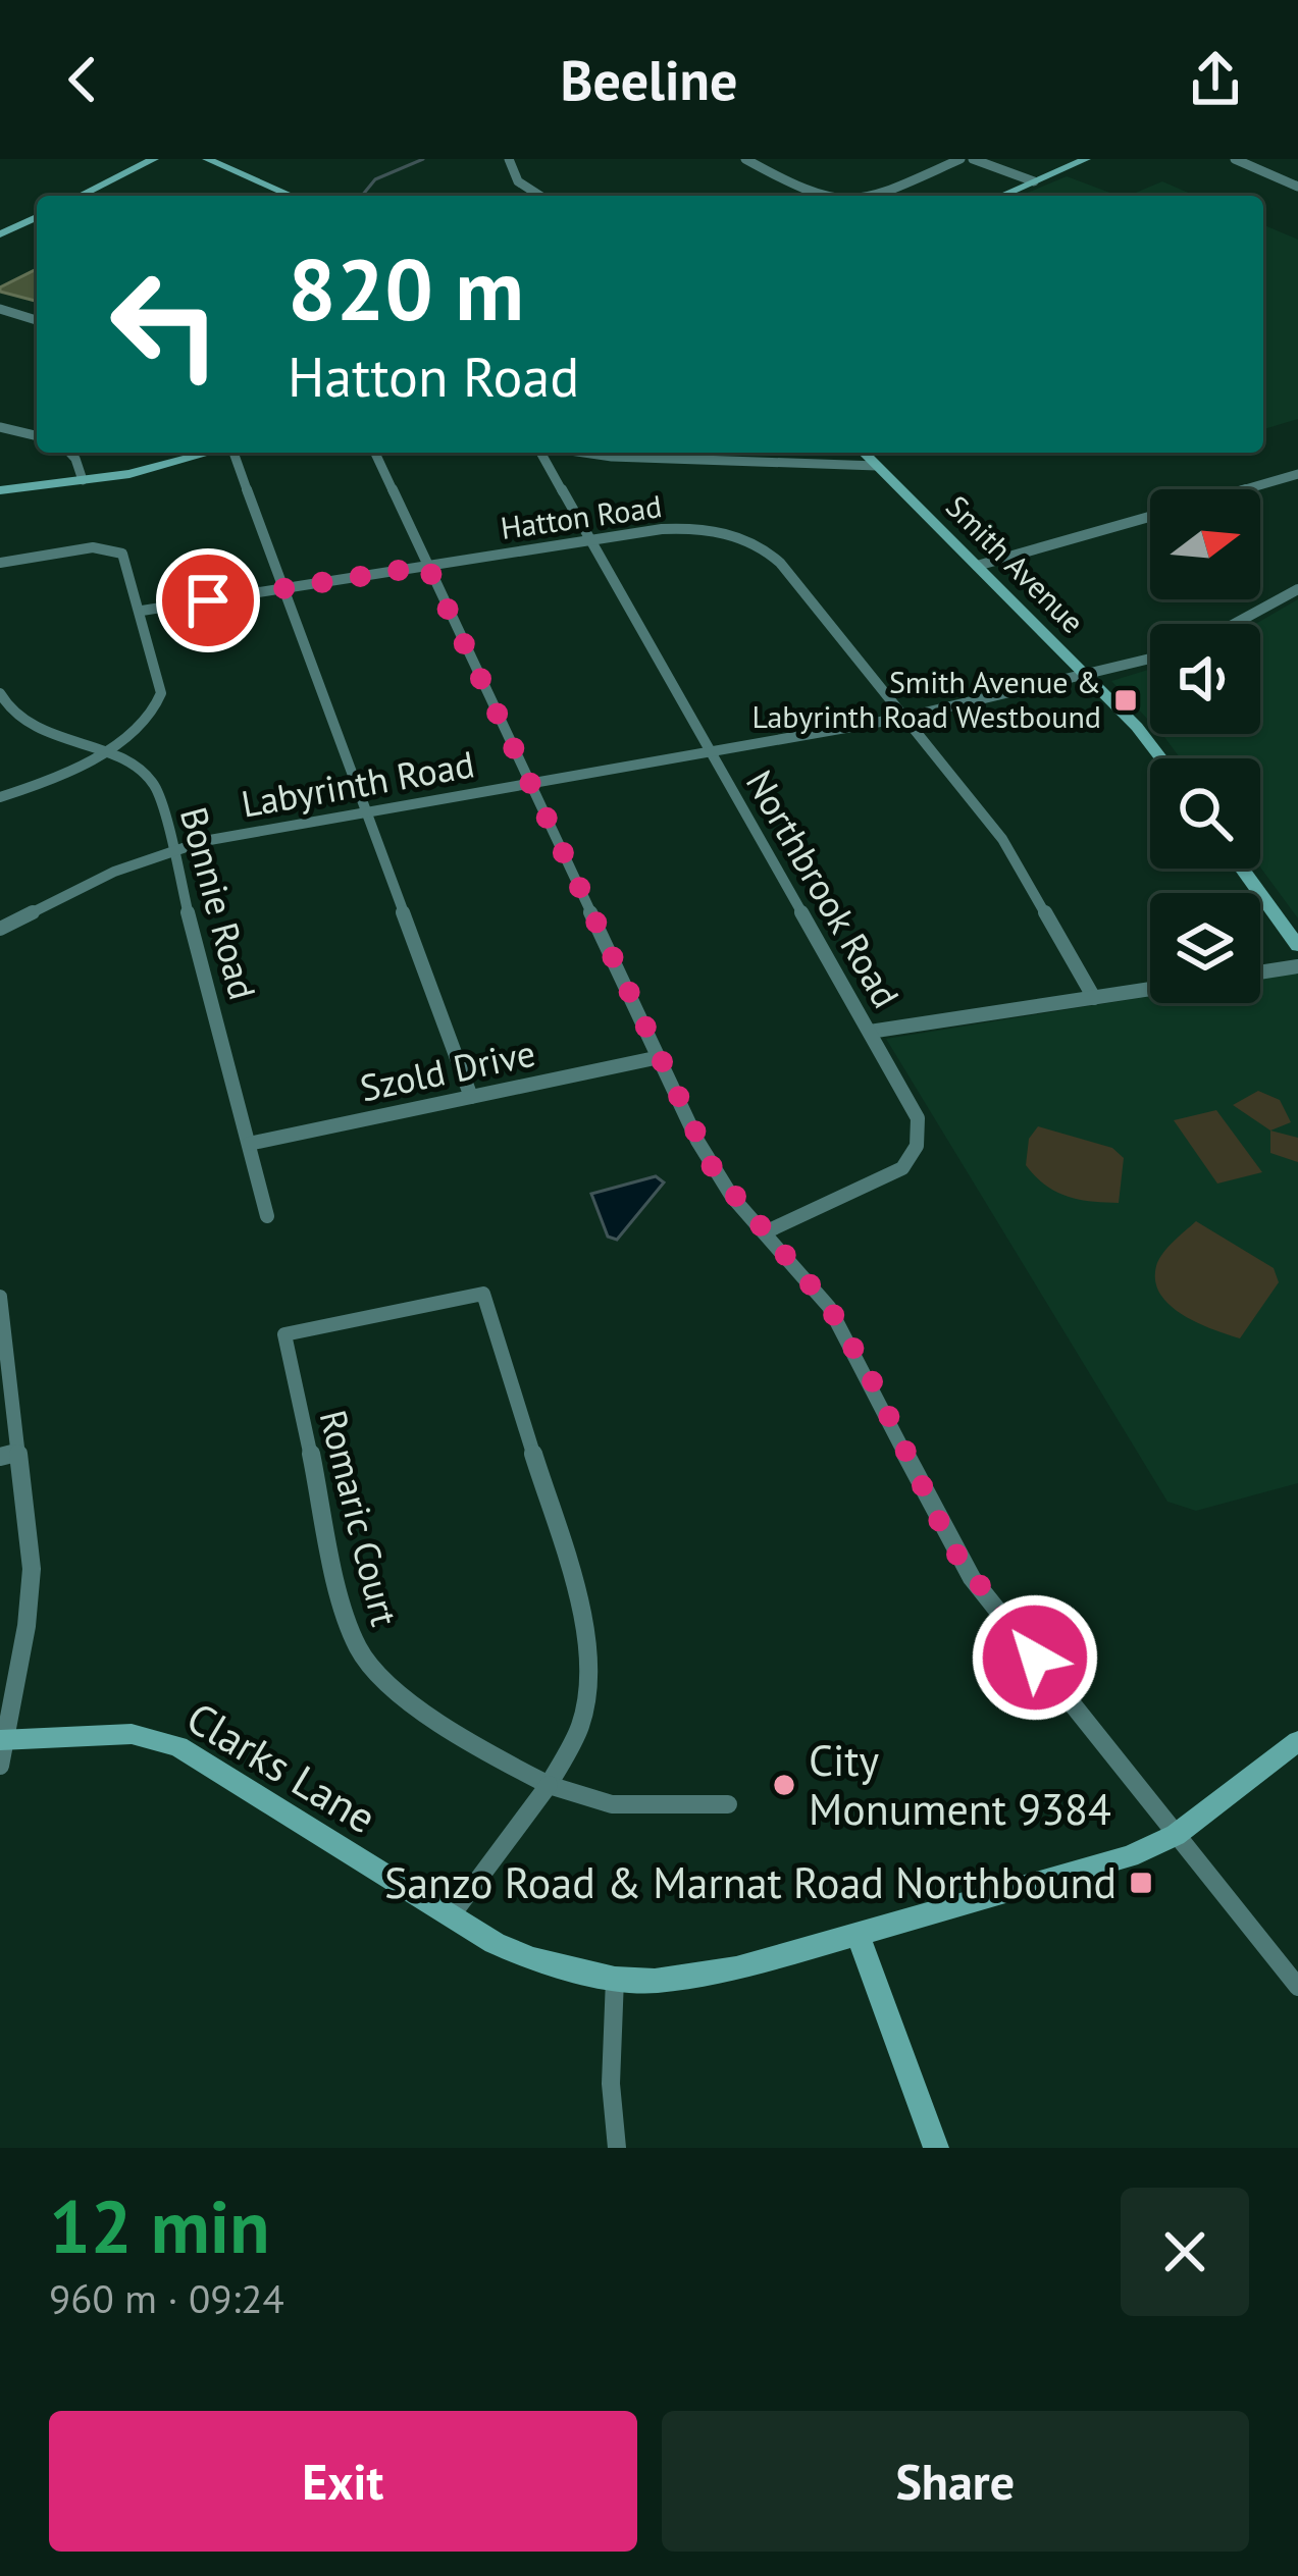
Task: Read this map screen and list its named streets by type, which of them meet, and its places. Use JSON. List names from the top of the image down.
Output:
{
  "streets": {
    "street": [
      "Hatton Road",
      "Smith Avenue",
      "Labyrinth Road",
      "Northbrook Road",
      "Bonnie Road",
      "Szold Drive",
      "Romaric Court",
      "Clarks Lane"
    ]
  },
  "crossings": [
    ["Hatton Road", "Labyrinth Road"],
    ["Hatton Road", "Northbrook Road"],
    ["Smith Avenue", "Labyrinth Road"],
    ["Labyrinth Road", "Northbrook Road"],
    ["Labyrinth Road", "Bonnie Road"],
    ["Bonnie Road", "Szold Drive"]
  ],
  "places": {
    "transit": ["Smith Avenue & Labyrinth Road Westbound", "Sanzo Road & Marnat Road Northbound"],
    "other": ["City Monument 9384"]
  },
  "north": "right",
  "page": {
    "header": "Beeline",
    "turn": ["820 m", "Hatton Road"],
    "heading": ["12 min", "960 m · 09:24"],
    "buttons": ["Exit", "Share"]
  }
}
